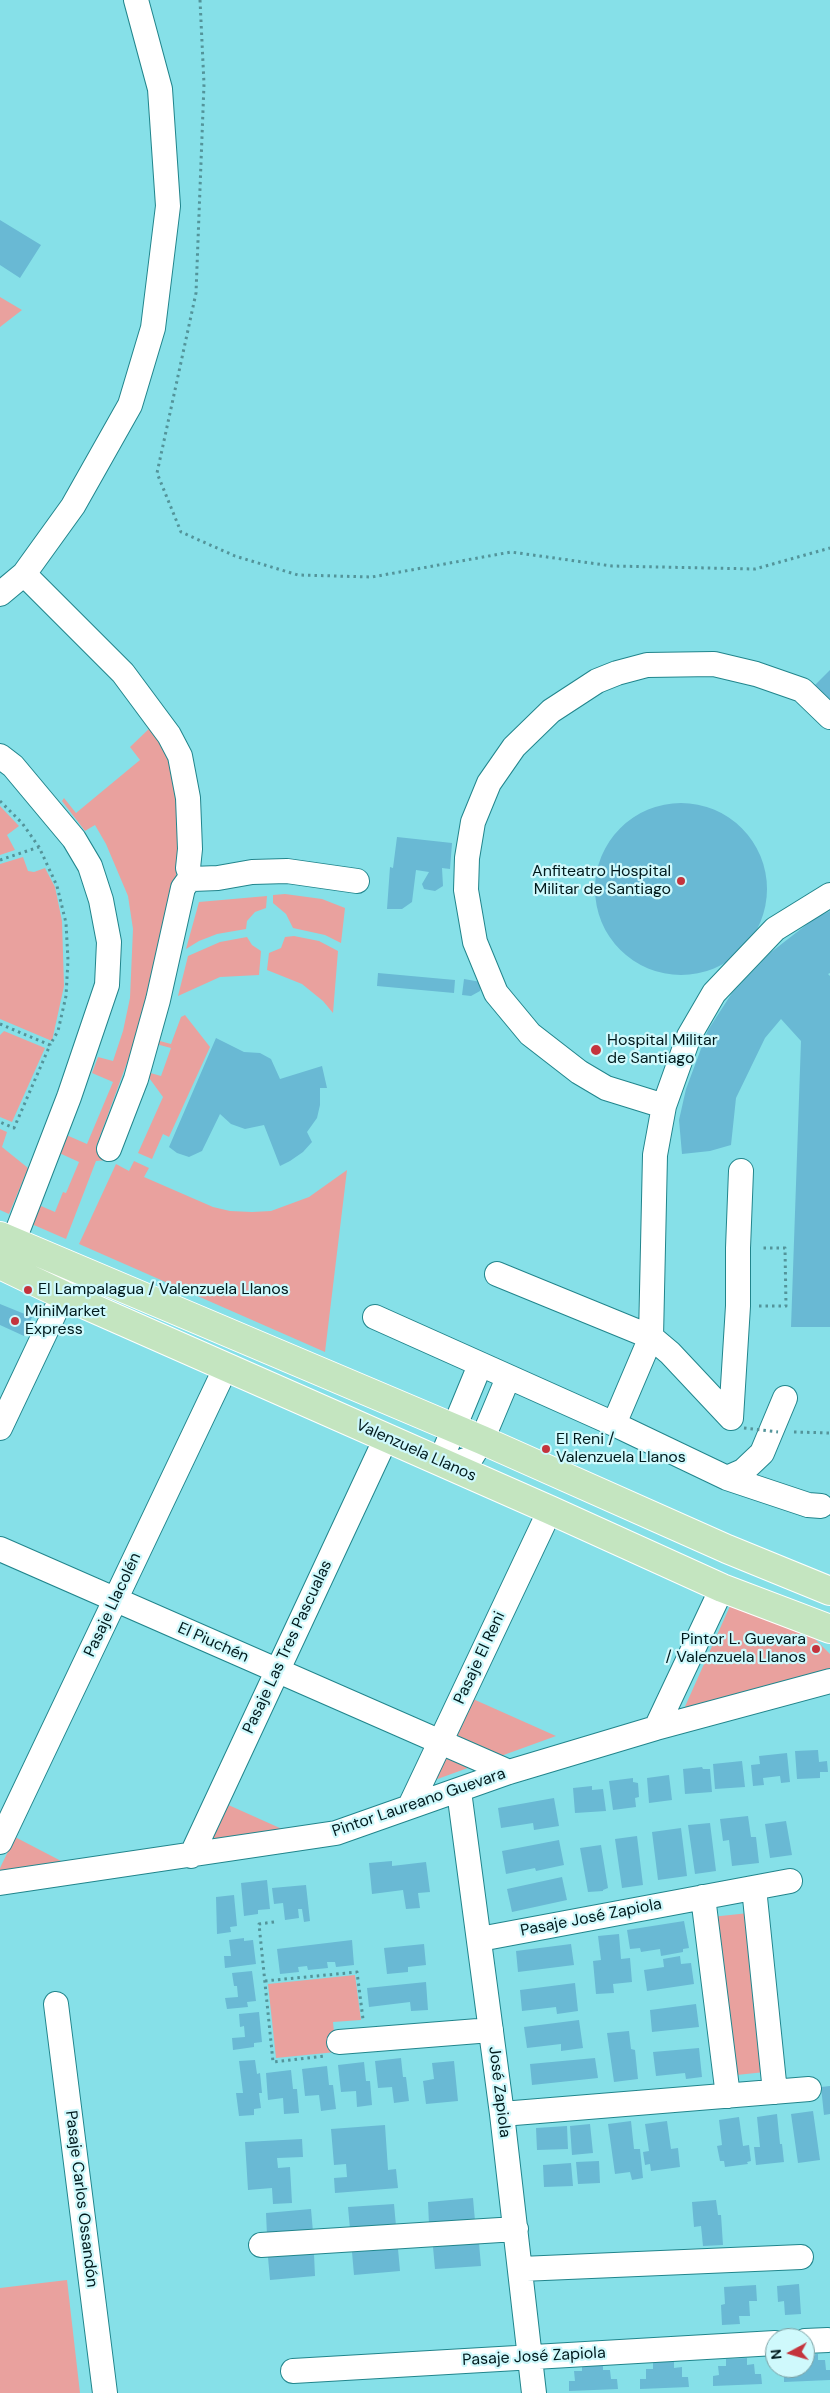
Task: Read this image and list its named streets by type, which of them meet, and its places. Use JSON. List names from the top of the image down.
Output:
{
  "streets": {
    "main road": ["Valenzuela Llanos"],
    "street": [
      "Pasaje Llacolén",
      "El Piuchén",
      "Pasaje Las Tres Pascualas",
      "Pasaje El Reni",
      "Pintor Laureano Guevara",
      "Pasaje José Zapiola",
      "José Zapiola",
      "Pasaje Carlos Ossandón"
    ]
  },
  "crossings": [
    ["Valenzuela Llanos", "Pasaje Llacolén"],
    ["Valenzuela Llanos", "Pasaje Las Tres Pascualas"],
    ["Valenzuela Llanos", "Pasaje El Reni"],
    ["Pasaje Llacolén", "El Piuchén"],
    ["El Piuchén", "Pasaje Las Tres Pascualas"],
    ["El Piuchén", "Pasaje El Reni"],
    ["El Piuchén", "Pintor Laureano Guevara"],
    ["Pasaje Las Tres Pascualas", "Pintor Laureano Guevara"],
    ["Pasaje El Reni", "Pintor Laureano Guevara"],
    ["Pintor Laureano Guevara", "José Zapiola"],
    ["Pasaje José Zapiola", "José Zapiola"]
  ],
  "places": [
    "Anfiteatro Hospital Militar de Santiago",
    "Hospital Militar de Santiago",
    "El Lampalagua / Valenzuela Llanos",
    "MiniMarket Express",
    "El Reni / Valenzuela Llanos",
    "Pintor L. Guevara / Valenzuela Llanos"
  ],
  "north": "left"
}
